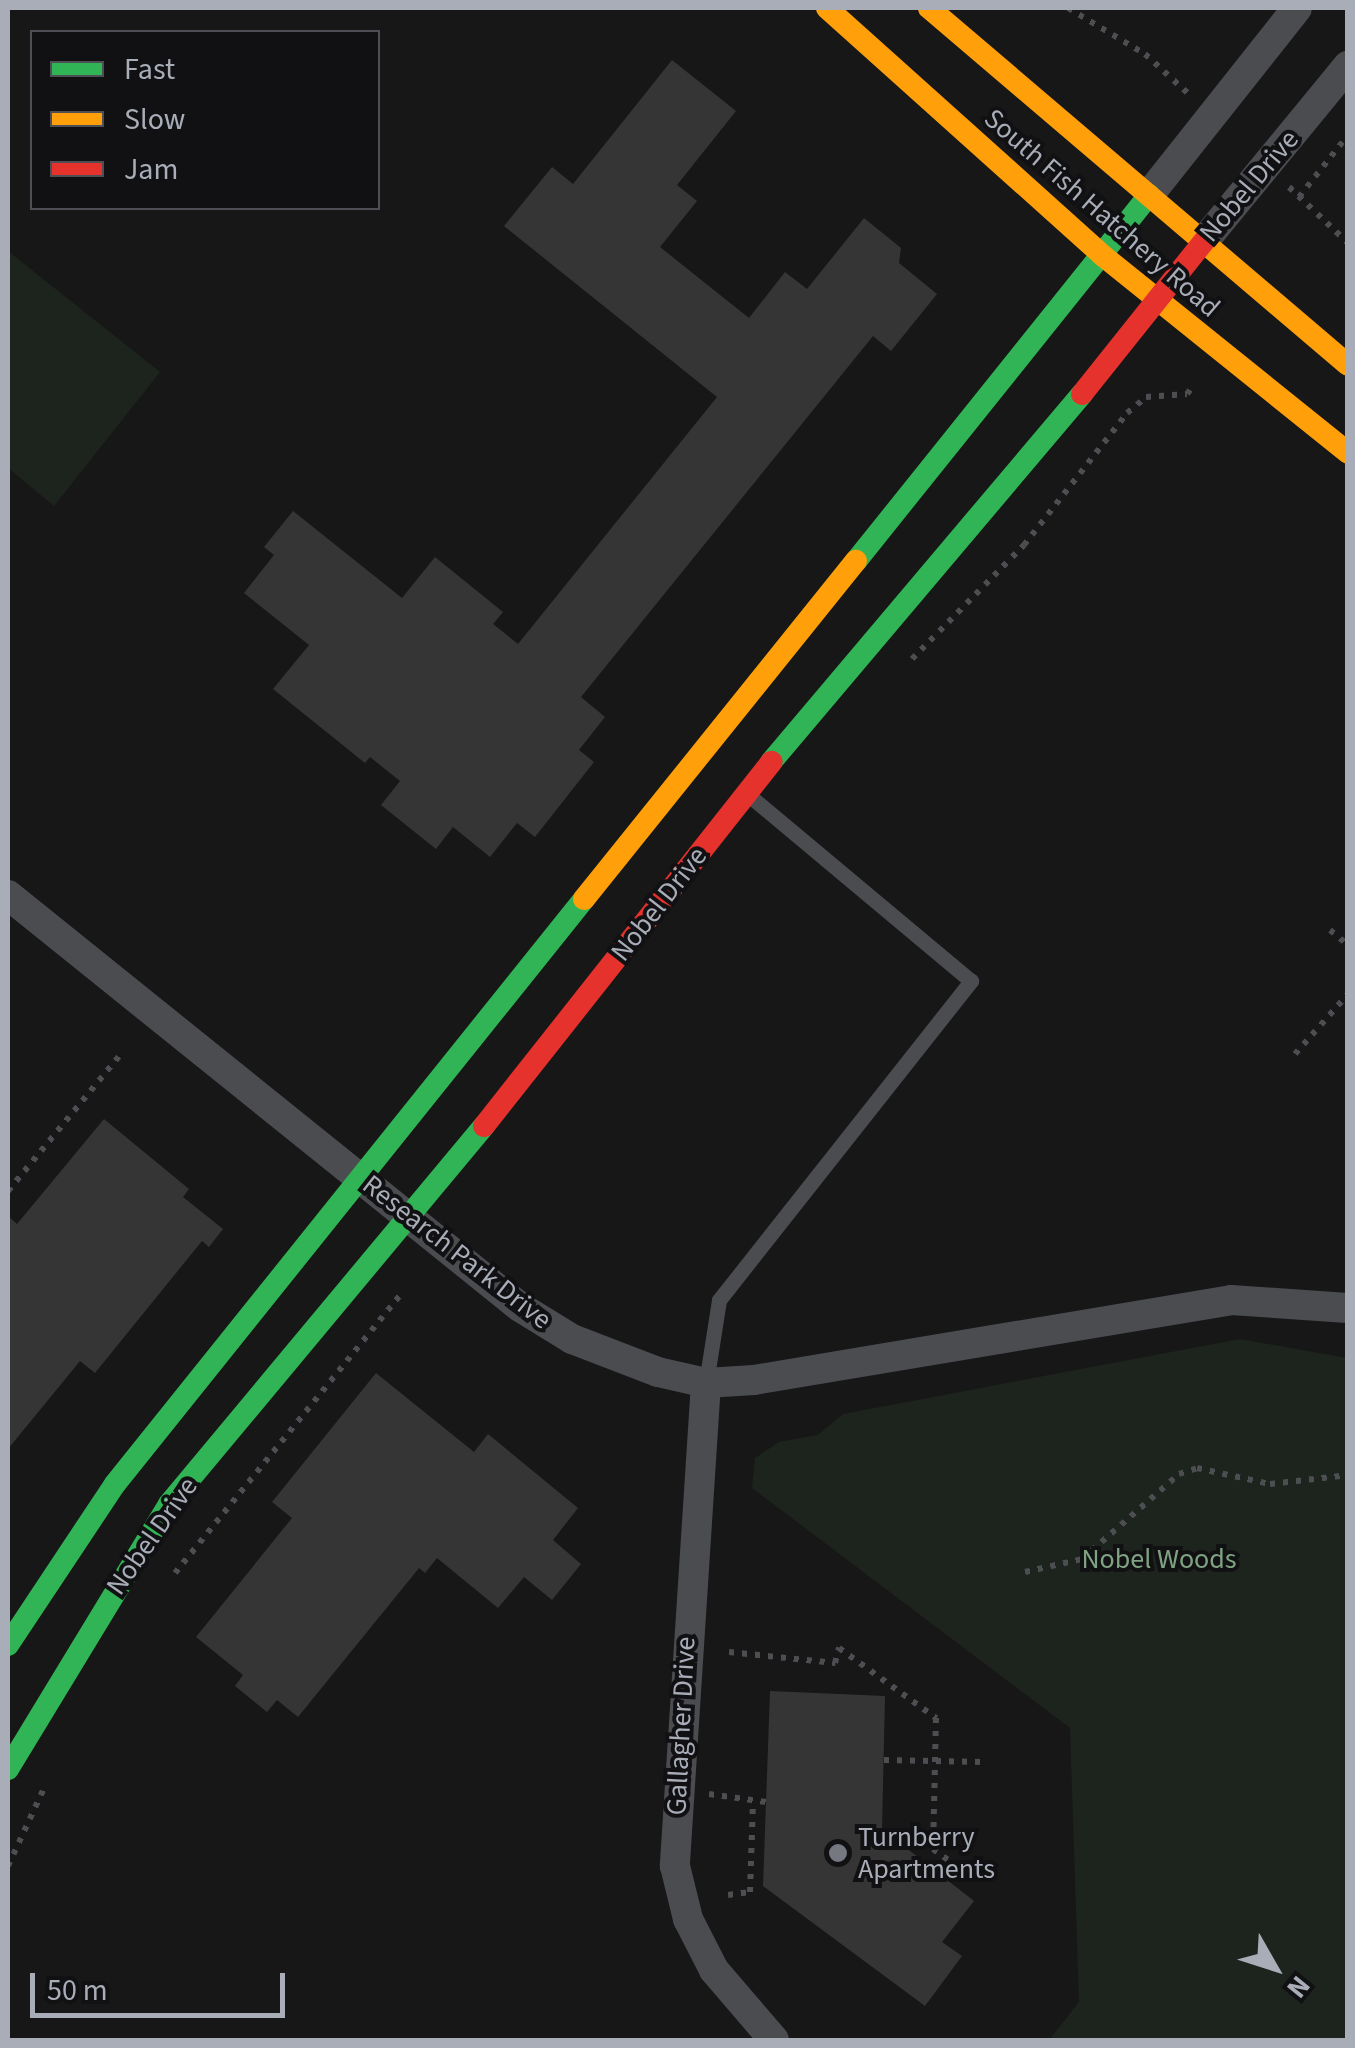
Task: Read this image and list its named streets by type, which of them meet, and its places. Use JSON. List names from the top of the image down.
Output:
{
  "streets": {
    "street": [
      "Nobel Drive",
      "South Fish Hatchery Road",
      "Research Park Drive",
      "Gallagher Drive"
    ]
  },
  "crossings": [
    ["Nobel Drive", "South Fish Hatchery Road"],
    ["Nobel Drive", "Research Park Drive"],
    ["Research Park Drive", "Gallagher Drive"]
  ],
  "parks": ["Nobel Woods"],
  "places": ["Turnberry Apartments"],
  "legend": ["Fast", "Slow", "Jam"],
  "scale_bar": "50 m",
  "north": "bottom right"
}
